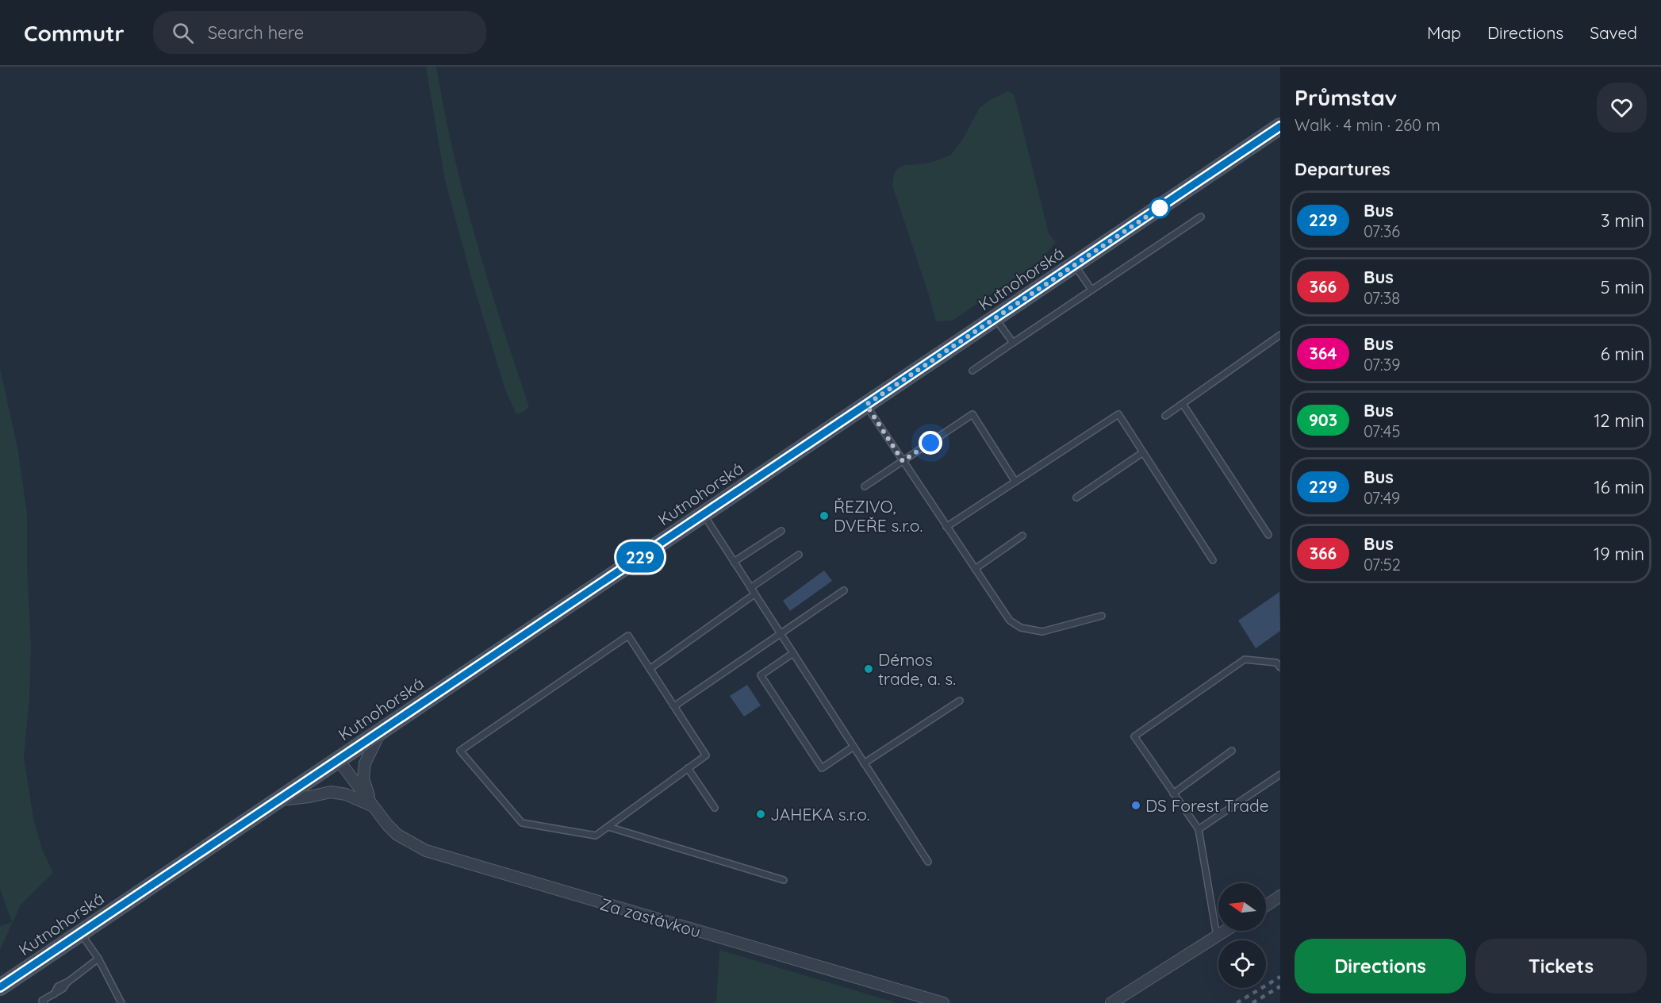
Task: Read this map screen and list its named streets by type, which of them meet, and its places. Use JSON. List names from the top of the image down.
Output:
{
  "streets": {
    "main road": ["Kutnohorská"],
    "street": ["Za zastávkou"]
  },
  "crossings": [
    ["Kutnohorská", "Za zastávkou"]
  ],
  "places": [
    "ŘEZIVO, DVEŘE s.r.o.",
    "Démos trade, a. s.",
    "DS Forest Trade",
    "JAHEKA s.r.o."
  ],
  "lines": ["bus line 229"],
  "north": "left",
  "page": {
    "header": "Commutr",
    "search": "Search here",
    "nav": ["Map", "Directions", "Saved"],
    "on_map": "229",
    "heading": [
      ["Průmstav", "Walk · 4 min · 260 m"],
      "Departures"
    ],
    "list": [
      {
        "mark": "229",
        "name": "Bus",
        "note": "07:36",
        "value": "3 min"
      },
      {
        "mark": "366",
        "name": "Bus",
        "note": "07:38",
        "value": "5 min"
      },
      {
        "mark": "364",
        "name": "Bus",
        "note": "07:39",
        "value": "6 min"
      },
      {
        "mark": "903",
        "name": "Bus",
        "note": "07:45",
        "value": "12 min"
      },
      {
        "mark": "229",
        "name": "Bus",
        "note": "07:49",
        "value": "16 min"
      },
      {
        "mark": "366",
        "name": "Bus",
        "note": "07:52",
        "value": "19 min"
      }
    ],
    "buttons": ["Directions", "Tickets"]
  }
}
